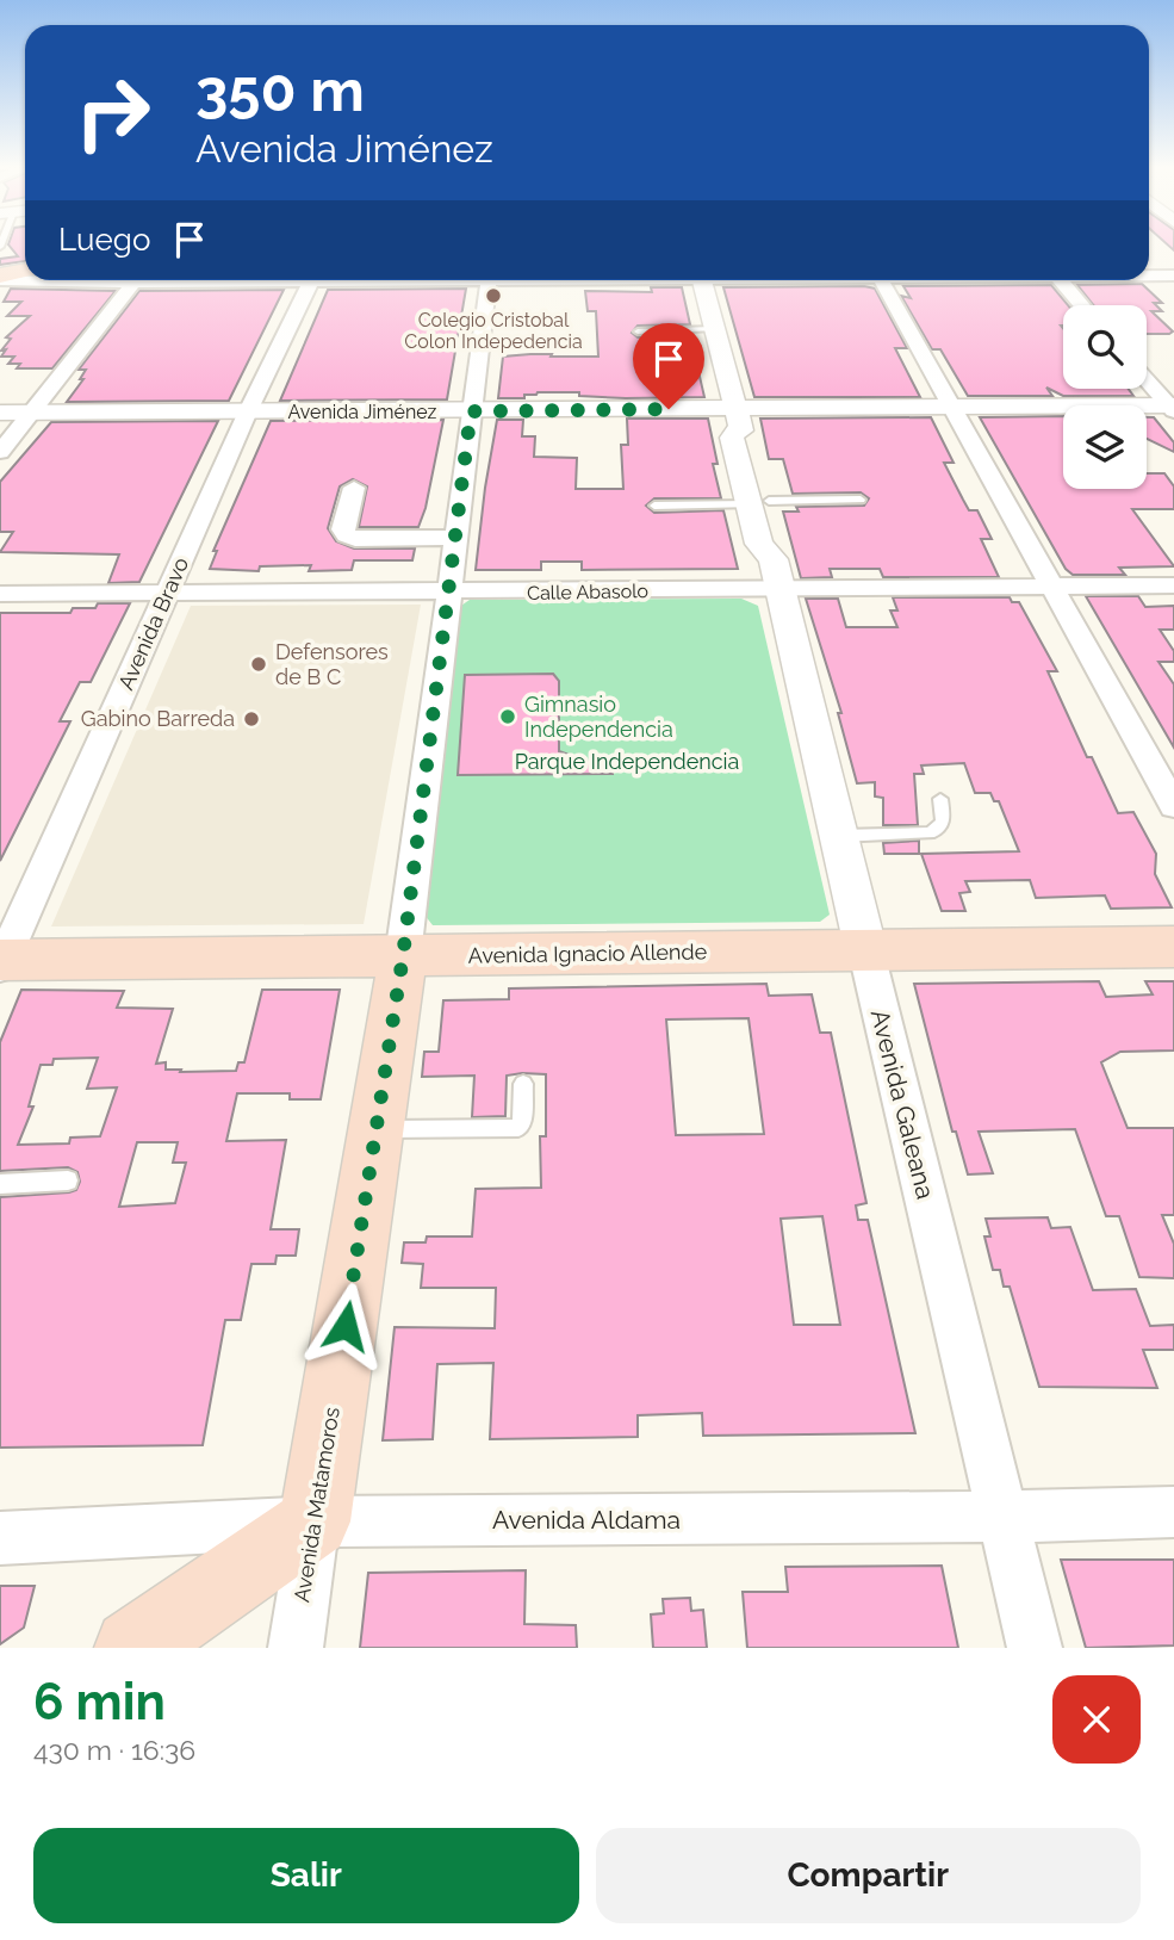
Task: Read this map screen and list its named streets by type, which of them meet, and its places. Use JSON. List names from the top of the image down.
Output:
{
  "streets": {
    "main road": ["Avenida Ignacio Allende", "Avenida Matamoros"],
    "street": [
      "Avenida Jiménez",
      "Calle Abasolo",
      "Avenida Bravo",
      "Avenida Galeana",
      "Avenida Aldama"
    ]
  },
  "crossings": [
    ["Avenida Jiménez", "Avenida Bravo"],
    ["Avenida Jiménez", "Avenida Galeana"],
    ["Avenida Jiménez", "Avenida Matamoros"],
    ["Calle Abasolo", "Avenida Bravo"],
    ["Calle Abasolo", "Avenida Galeana"],
    ["Calle Abasolo", "Avenida Matamoros"],
    ["Avenida Bravo", "Avenida Ignacio Allende"],
    ["Avenida Ignacio Allende", "Avenida Galeana"],
    ["Avenida Ignacio Allende", "Avenida Matamoros"],
    ["Avenida Galeana", "Avenida Aldama"],
    ["Avenida Matamoros", "Avenida Aldama"]
  ],
  "parks": ["Parque Independencia"],
  "places": [
    "Colegio Cristobal Colon Indepedencia",
    "Defensores de B C",
    "Gimnasio Independencia",
    "Gabino Barreda"
  ],
  "page": {
    "turn": ["350 m", "Avenida Jiménez"],
    "then": "Luego",
    "heading": ["6 min", "430 m · 16:36"],
    "buttons": ["Salir", "Compartir"]
  }
}
